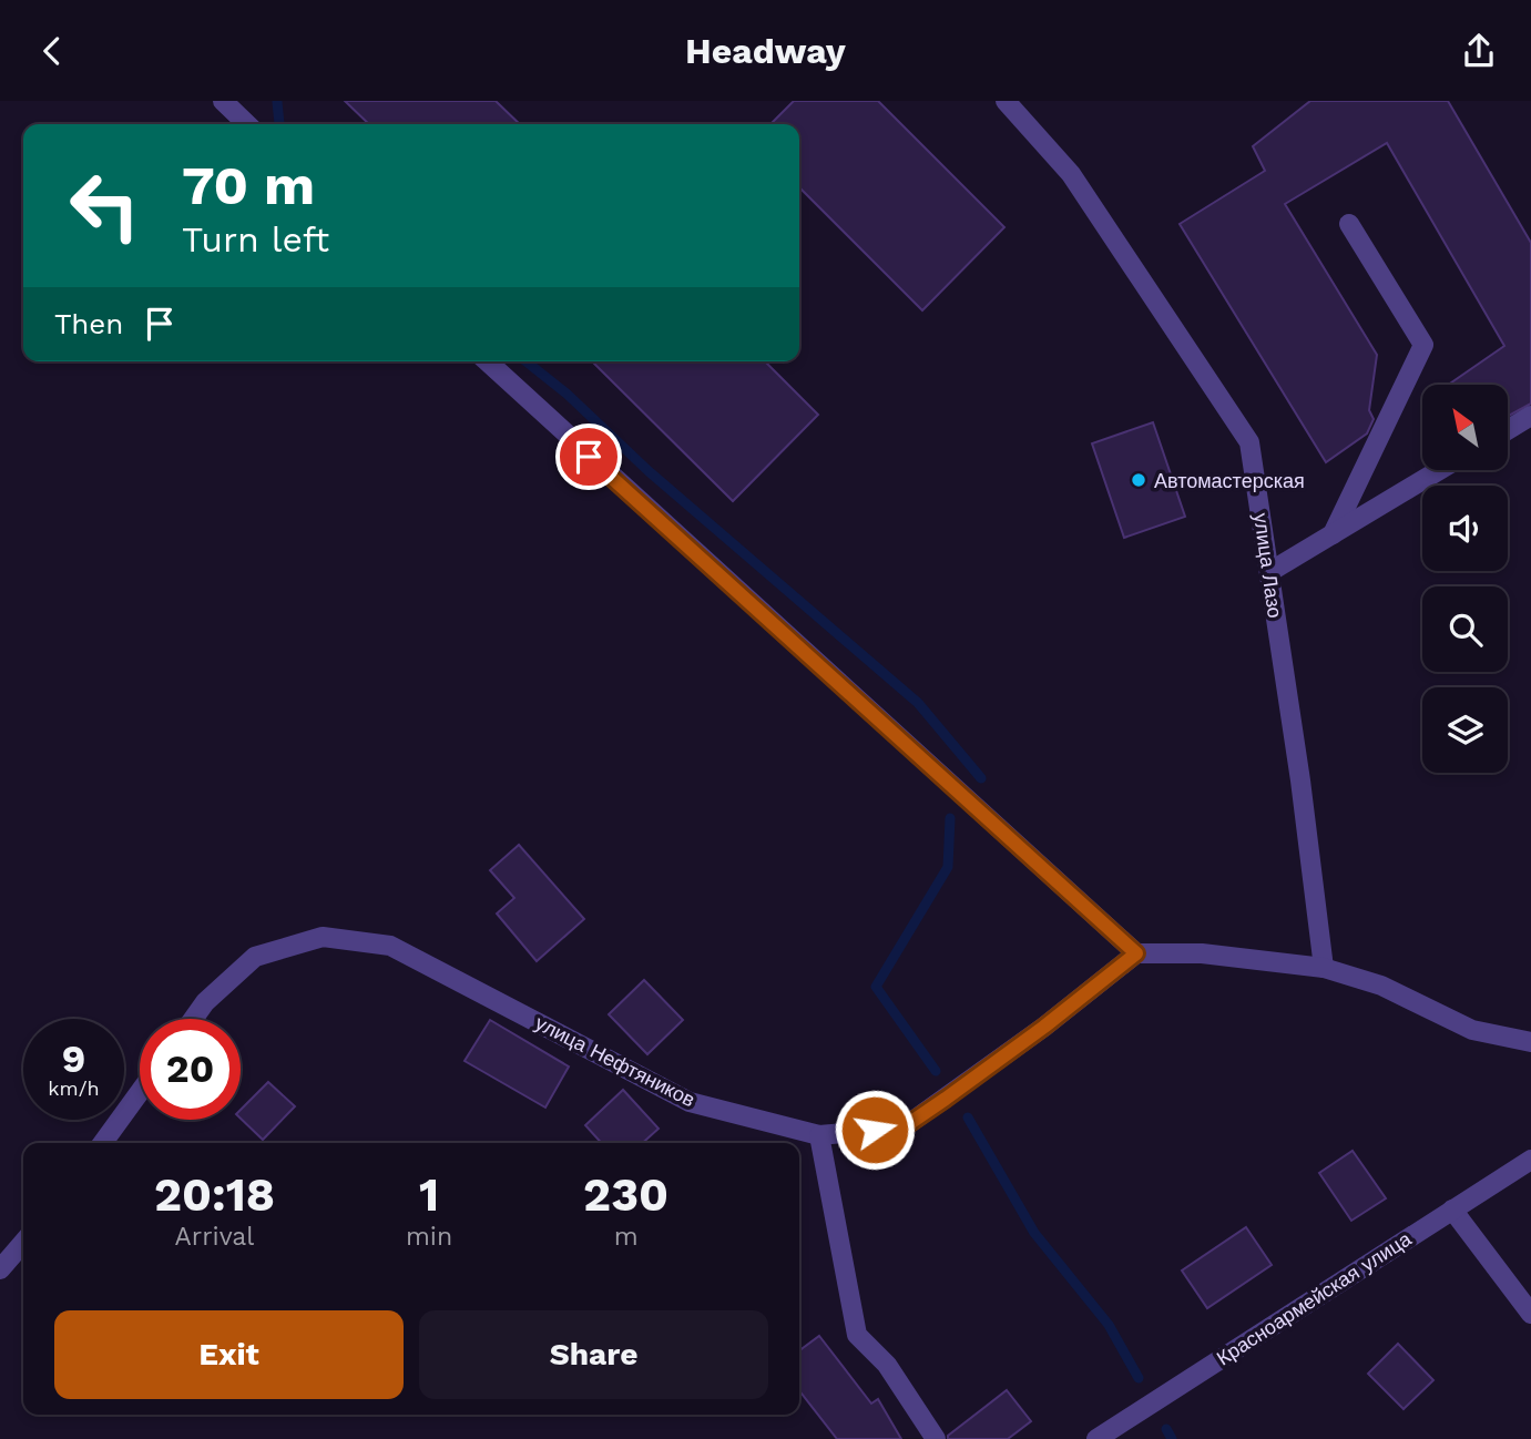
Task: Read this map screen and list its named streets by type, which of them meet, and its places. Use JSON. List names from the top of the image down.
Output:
{
  "streets": {
    "lane": ["улица Лазо", "улица Нефтяников", "Красноармейская улица"]
  },
  "places": ["Автомастерская"],
  "north": "top left",
  "page": {
    "header": "Headway",
    "turn": ["70 m", "Turn left"],
    "then": "Then",
    "speed": "9 km/h",
    "limit": "20",
    "eta": [
      "20:18",
      "Arrival",
      "1",
      "min",
      "230",
      "m"
    ],
    "buttons": ["Exit", "Share"]
  }
}
